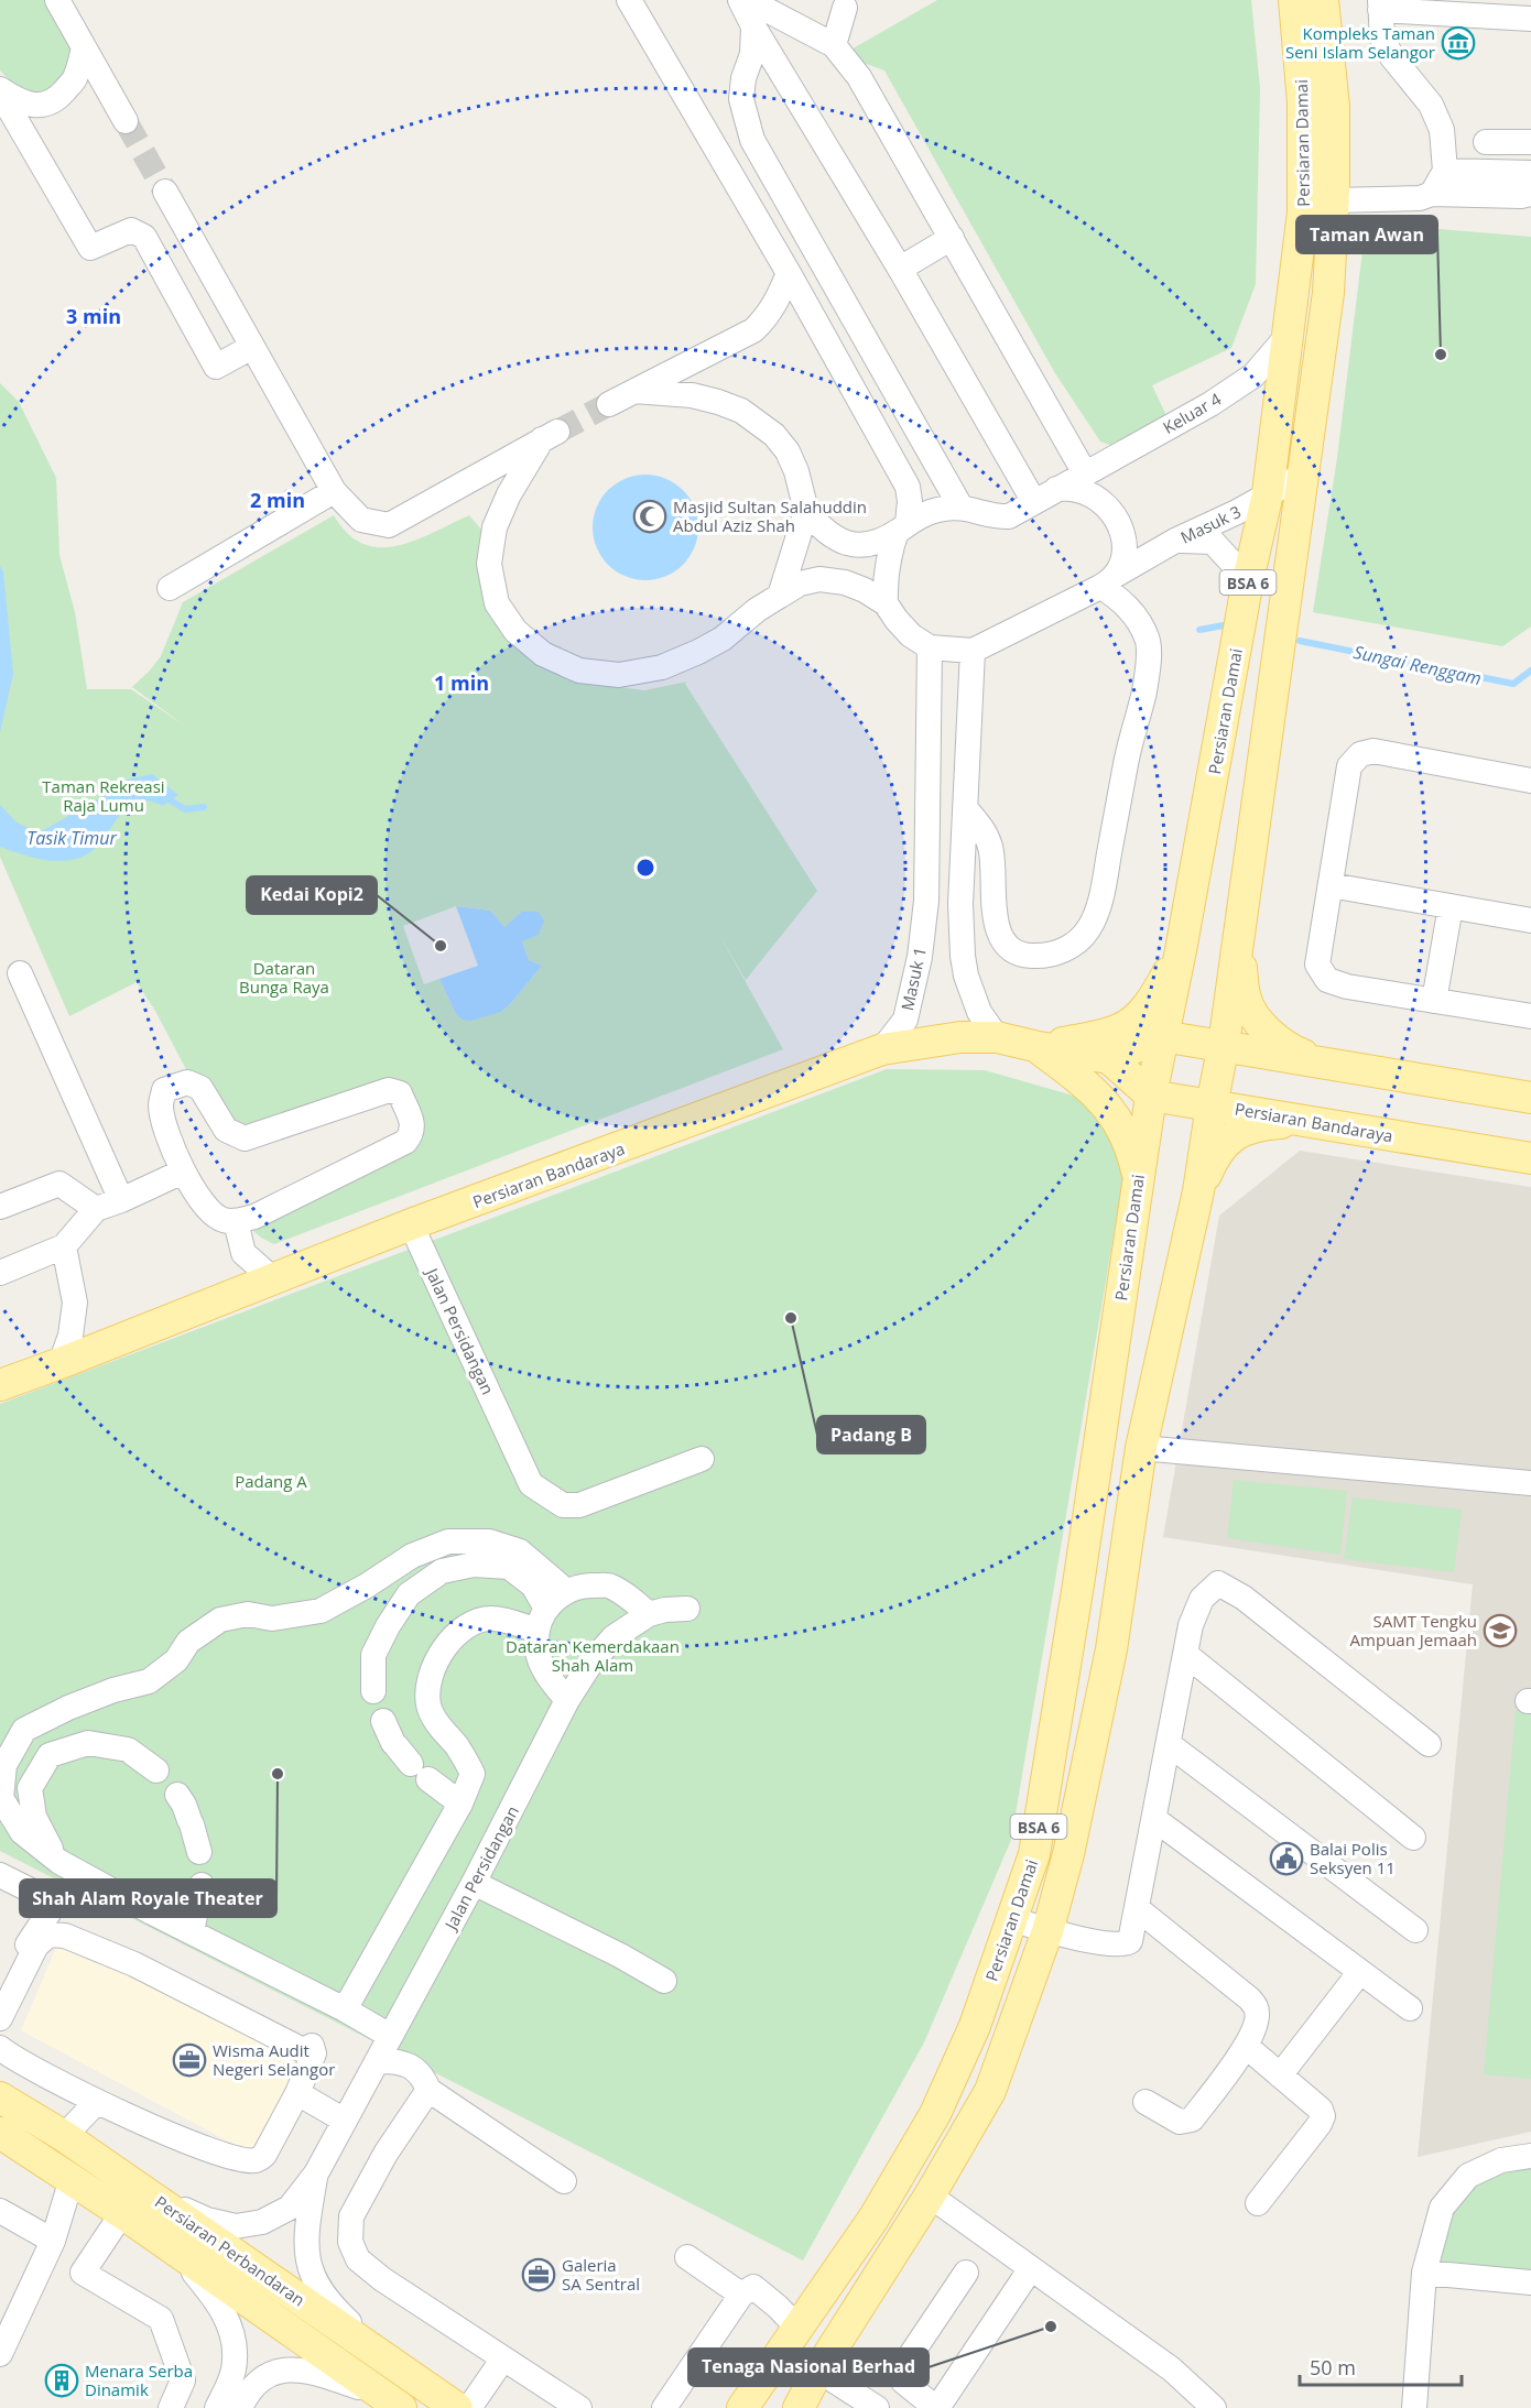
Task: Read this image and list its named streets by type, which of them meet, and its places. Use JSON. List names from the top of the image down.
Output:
{
  "streets": {
    "main road": [
      "Persiaran Damai",
      "BSA 6",
      "Persiaran Bandaraya",
      "Persiaran Perbandaran"
    ],
    "street": [
      "Keluar 4",
      "Masuk 3",
      "Masuk 1",
      "Jalan Persidangan"
    ]
  },
  "crossings": [
    ["Persiaran Damai", "Keluar 4"],
    ["Persiaran Damai", "Masuk 3"],
    ["Persiaran Damai", "Persiaran Bandaraya"],
    ["Masuk 1", "Persiaran Bandaraya"],
    ["Persiaran Bandaraya", "Jalan Persidangan"],
    ["Jalan Persidangan", "Persiaran Perbandaran"]
  ],
  "water": ["Sungai Renggam", "Tasik Timur"],
  "parks": [
    "Taman Rekreasi Raja Lumu",
    "Dataran Bunga Raya",
    "Padang A",
    "Dataran Kemerdakaan Shah Alam"
  ],
  "places": {
    "museum": ["Kompleks Taman Seni Islam Selangor"],
    "other": [
      "Taman Awan",
      "Kedai Kopi2",
      "Padang B",
      "Shah Alam Royale Theater",
      "Tenaga Nasional Berhad"
    ],
    "mosque": ["Masjid Sultan Salahuddin Abdul Aziz Shah"],
    "school or university": ["SAMT Tengku Ampuan Jemaah"],
    "public building": ["Balai Polis Seksyen 11"],
    "office": ["Wisma Audit Negeri Selangor", "Galeria SA Sentral"],
    "building": ["Menara Serba Dinamik"]
  },
  "scale_bar": "50 m",
  "rings": ["3 min", "2 min", "1 min"]
}
